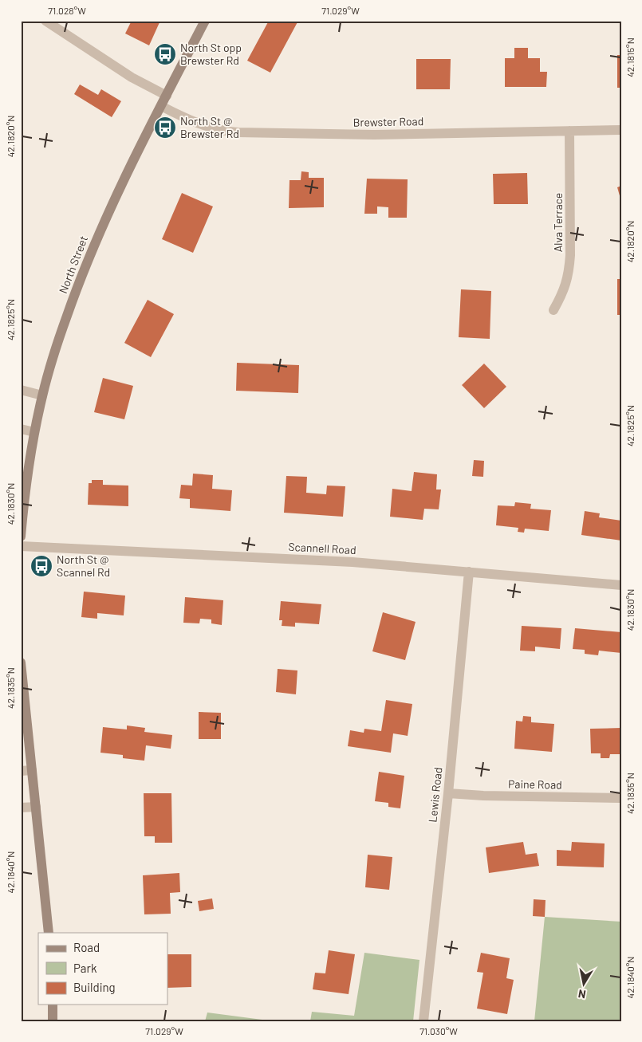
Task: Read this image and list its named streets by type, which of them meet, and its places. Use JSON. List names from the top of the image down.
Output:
{
  "streets": {
    "main road": ["North Street"],
    "street": [
      "Brewster Road",
      "Alva Terrace",
      "Scannell Road",
      "Paine Road",
      "Lewis Road"
    ]
  },
  "crossings": [
    ["Brewster Road", "Alva Terrace"],
    ["Brewster Road", "North Street"],
    ["Scannell Road", "Lewis Road"],
    ["Paine Road", "Lewis Road"]
  ],
  "places": {
    "bus stop": ["North St opp Brewster Rd", "North St @ Brewster Rd", "North St @ Scannel Rd"]
  },
  "legend": ["Road", "Park", "Building"],
  "north": "bottom",
  "coordinates": [
    "71.028°W",
    "71.029°W",
    "42.1815°N",
    "42.1820°N",
    "42.1825°N",
    "42.1830°N",
    "42.1835°N",
    "42.1840°N",
    "71.030°W"
  ]
}
